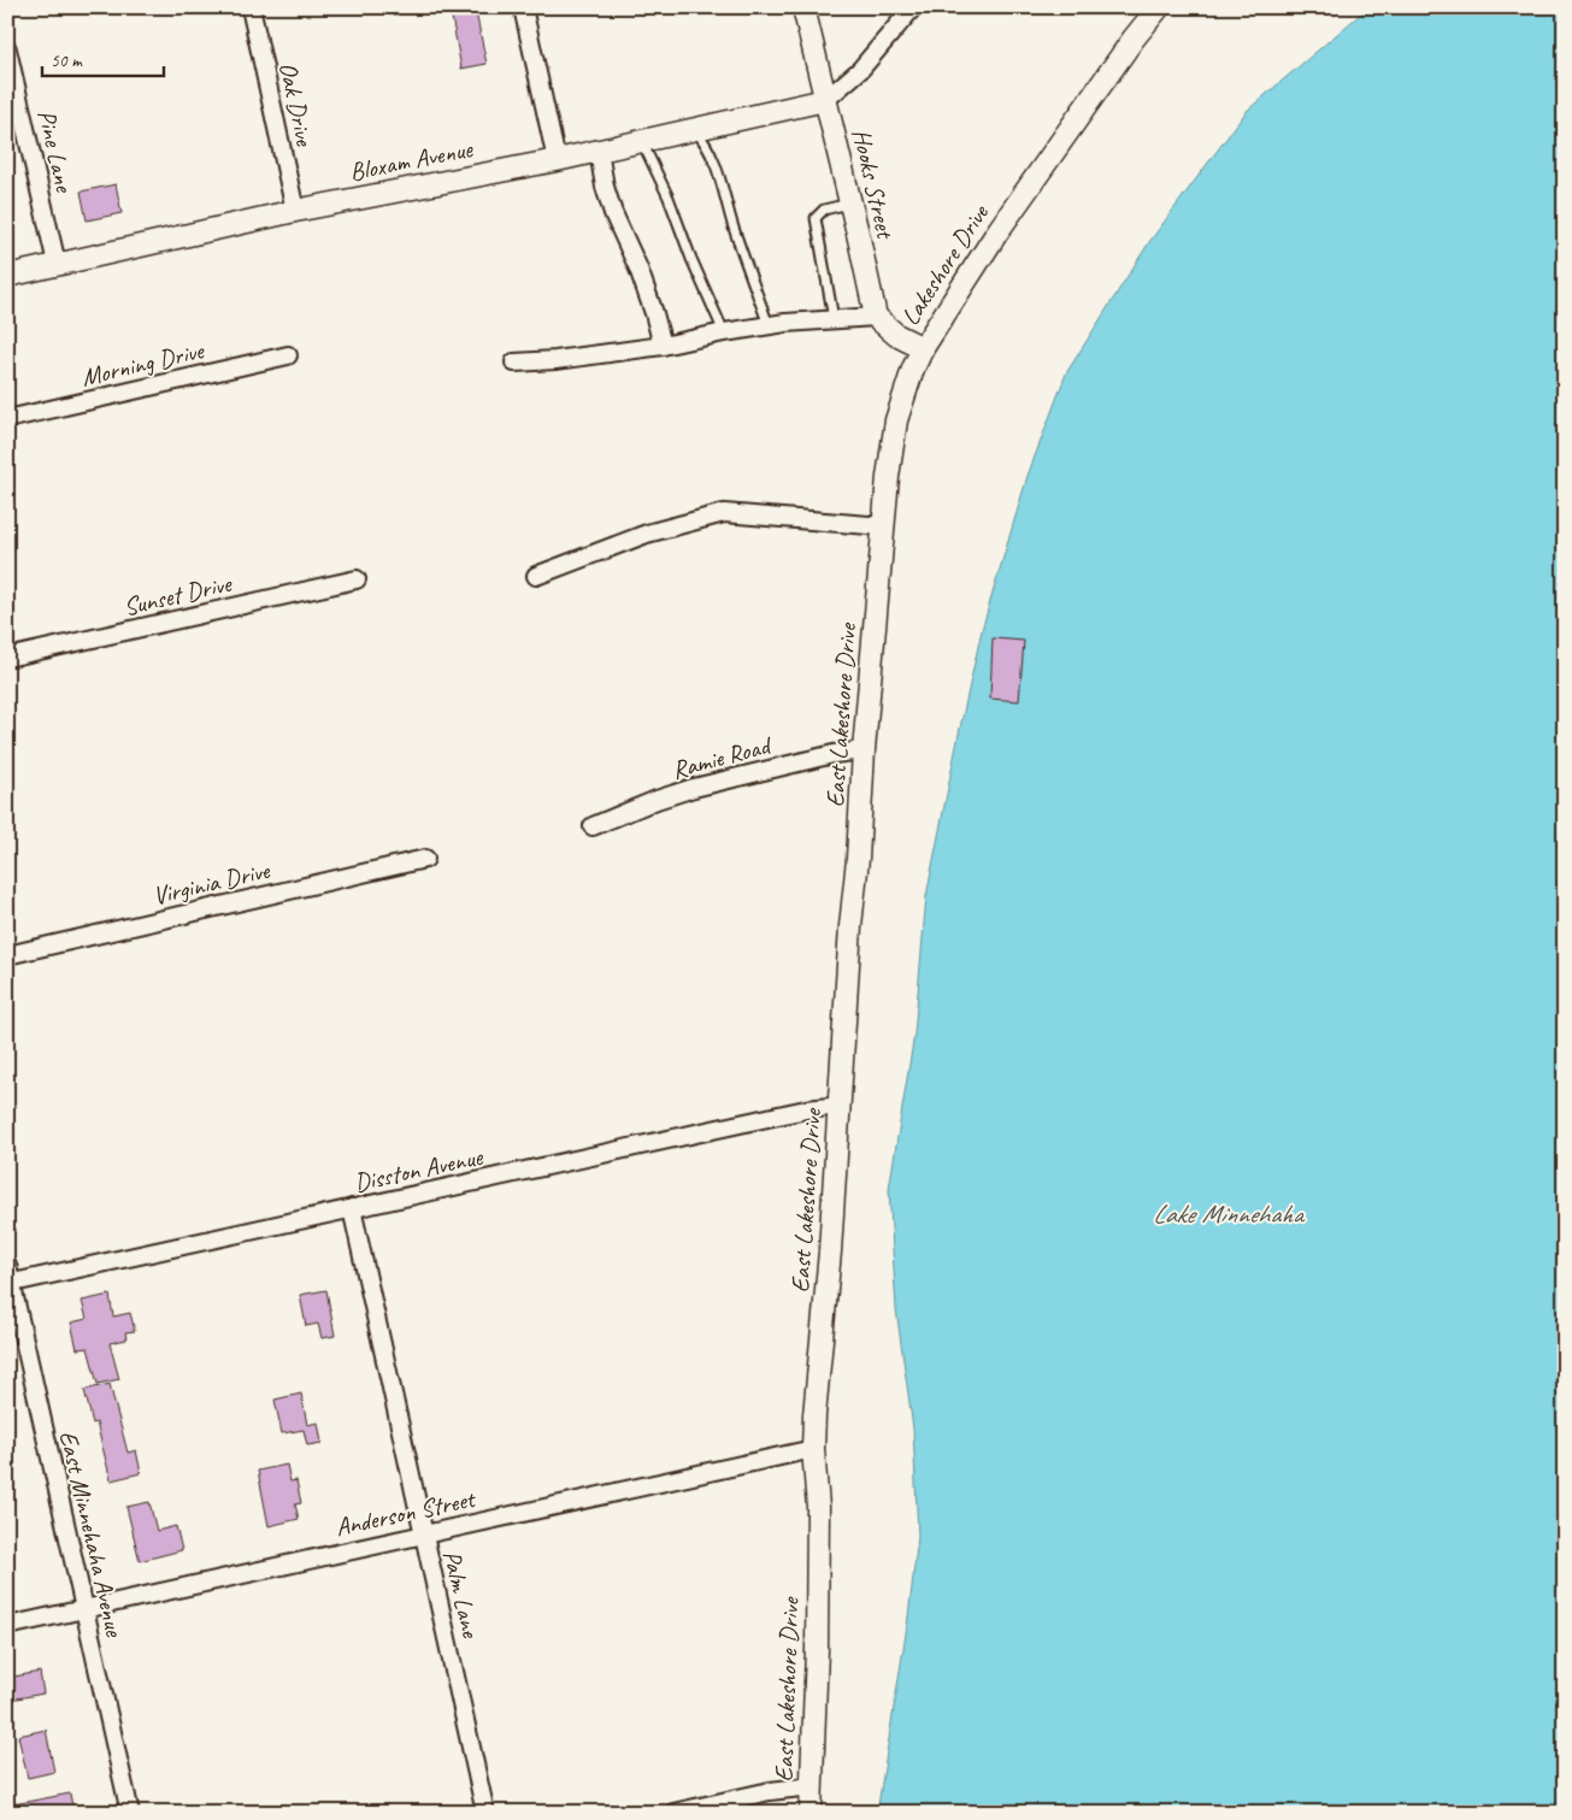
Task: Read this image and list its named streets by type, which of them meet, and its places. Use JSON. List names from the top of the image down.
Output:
{
  "streets": {
    "street": [
      "Oak Drive",
      "Pine Lane",
      "Bloxam Avenue",
      "Hooks Street",
      "Lakeshore Drive",
      "Morning Drive",
      "Sunset Drive",
      "East Lakeshore Drive",
      "Ramie Road",
      "Virginia Drive",
      "Disston Avenue",
      "Anderson Street",
      "East Minnehaha Avenue",
      "Palm Lane"
    ]
  },
  "crossings": [
    ["Oak Drive", "Bloxam Avenue"],
    ["Pine Lane", "Bloxam Avenue"],
    ["Bloxam Avenue", "Hooks Street"],
    ["Lakeshore Drive", "East Lakeshore Drive"],
    ["East Lakeshore Drive", "Ramie Road"],
    ["East Lakeshore Drive", "Disston Avenue"],
    ["East Lakeshore Drive", "Anderson Street"],
    ["Disston Avenue", "East Minnehaha Avenue"],
    ["Disston Avenue", "Palm Lane"],
    ["Anderson Street", "East Minnehaha Avenue"],
    ["Anderson Street", "Palm Lane"]
  ],
  "water": ["Lake Minnehaha"],
  "scale_bar": "50 m"
}
